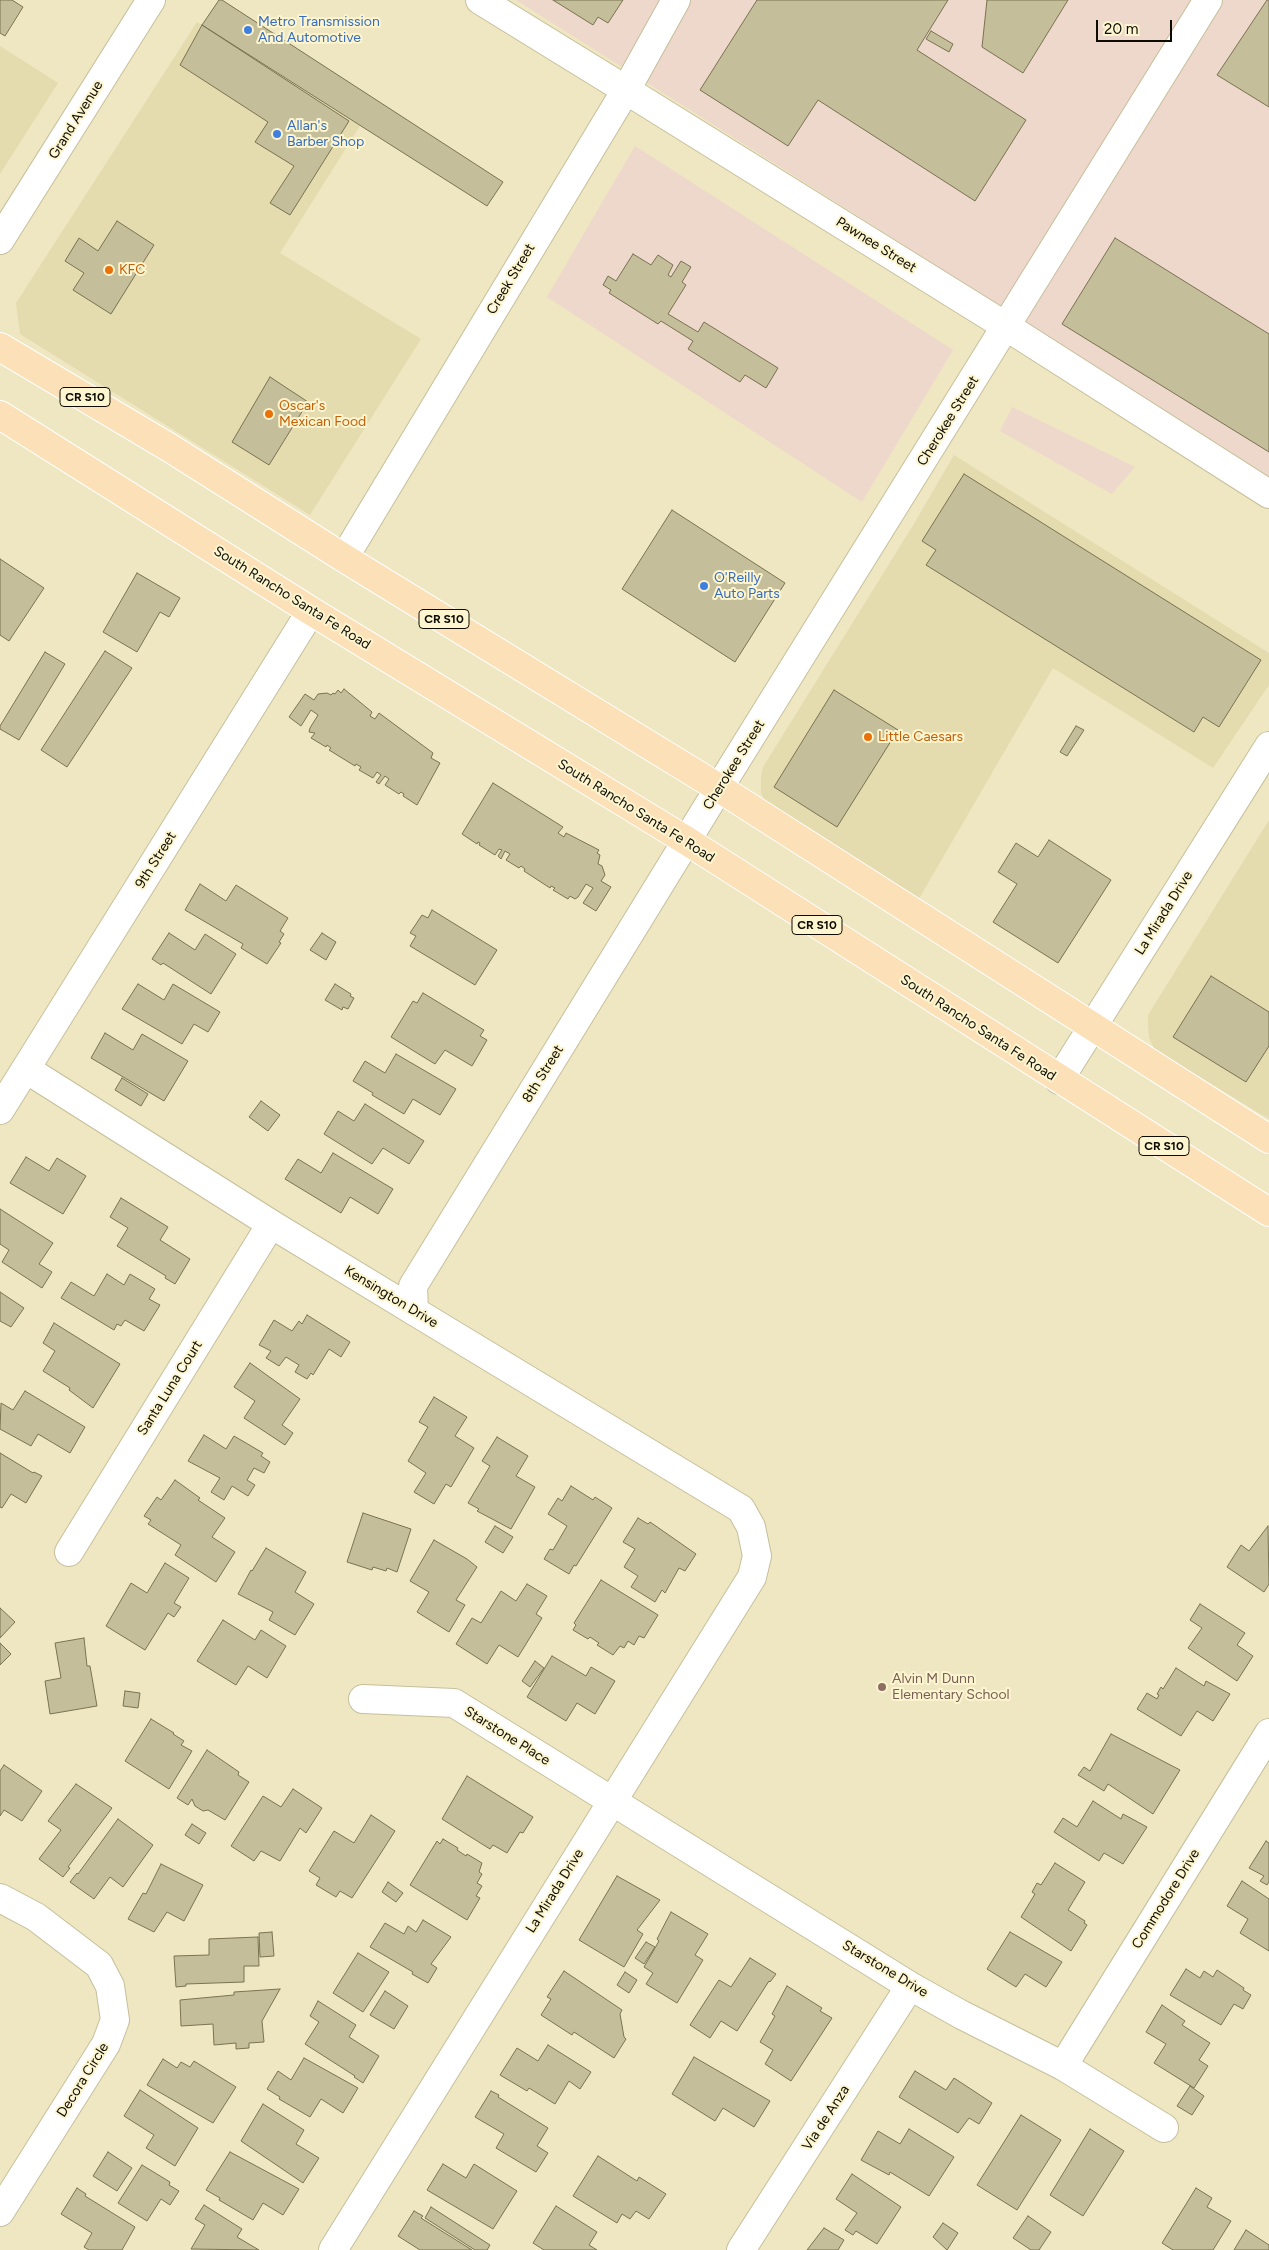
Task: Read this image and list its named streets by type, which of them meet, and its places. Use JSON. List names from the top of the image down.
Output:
{
  "streets": {
    "main road": ["CR S10", "South Rancho Santa Fe Road"],
    "street": [
      "Grand Avenue",
      "Pawnee Street",
      "Creek Street",
      "Cherokee Street",
      "9th Street",
      "La Mirada Drive",
      "8th Street",
      "Kensington Drive",
      "Santa Luna Court",
      "Starstone Place",
      "Commodore Drive",
      "Starstone Drive",
      "Decora Circle",
      "Via de Anza"
    ]
  },
  "crossings": [
    ["Pawnee Street", "Creek Street"],
    ["Pawnee Street", "Cherokee Street"],
    ["Creek Street", "CR S10"],
    ["CR S10", "Cherokee Street"],
    ["CR S10", "La Mirada Drive"],
    ["Cherokee Street", "South Rancho Santa Fe Road"],
    ["Cherokee Street", "8th Street"],
    ["South Rancho Santa Fe Road", "9th Street"],
    ["South Rancho Santa Fe Road", "La Mirada Drive"],
    ["South Rancho Santa Fe Road", "8th Street"],
    ["9th Street", "Kensington Drive"],
    ["La Mirada Drive", "Kensington Drive"],
    ["La Mirada Drive", "Starstone Place"],
    ["La Mirada Drive", "Starstone Drive"],
    ["8th Street", "Kensington Drive"],
    ["Kensington Drive", "Santa Luna Court"],
    ["Starstone Place", "Starstone Drive"],
    ["Commodore Drive", "Starstone Drive"],
    ["Starstone Drive", "Via de Anza"]
  ],
  "places": [
    "Metro Transmission And Automotive",
    "Allan's Barber Shop",
    "KFC",
    "Oscar's Mexican Food",
    "O'Reilly Auto Parts",
    "Little Caesars",
    "Alvin M Dunn Elementary School"
  ],
  "scale_bar": "20 m"
}
